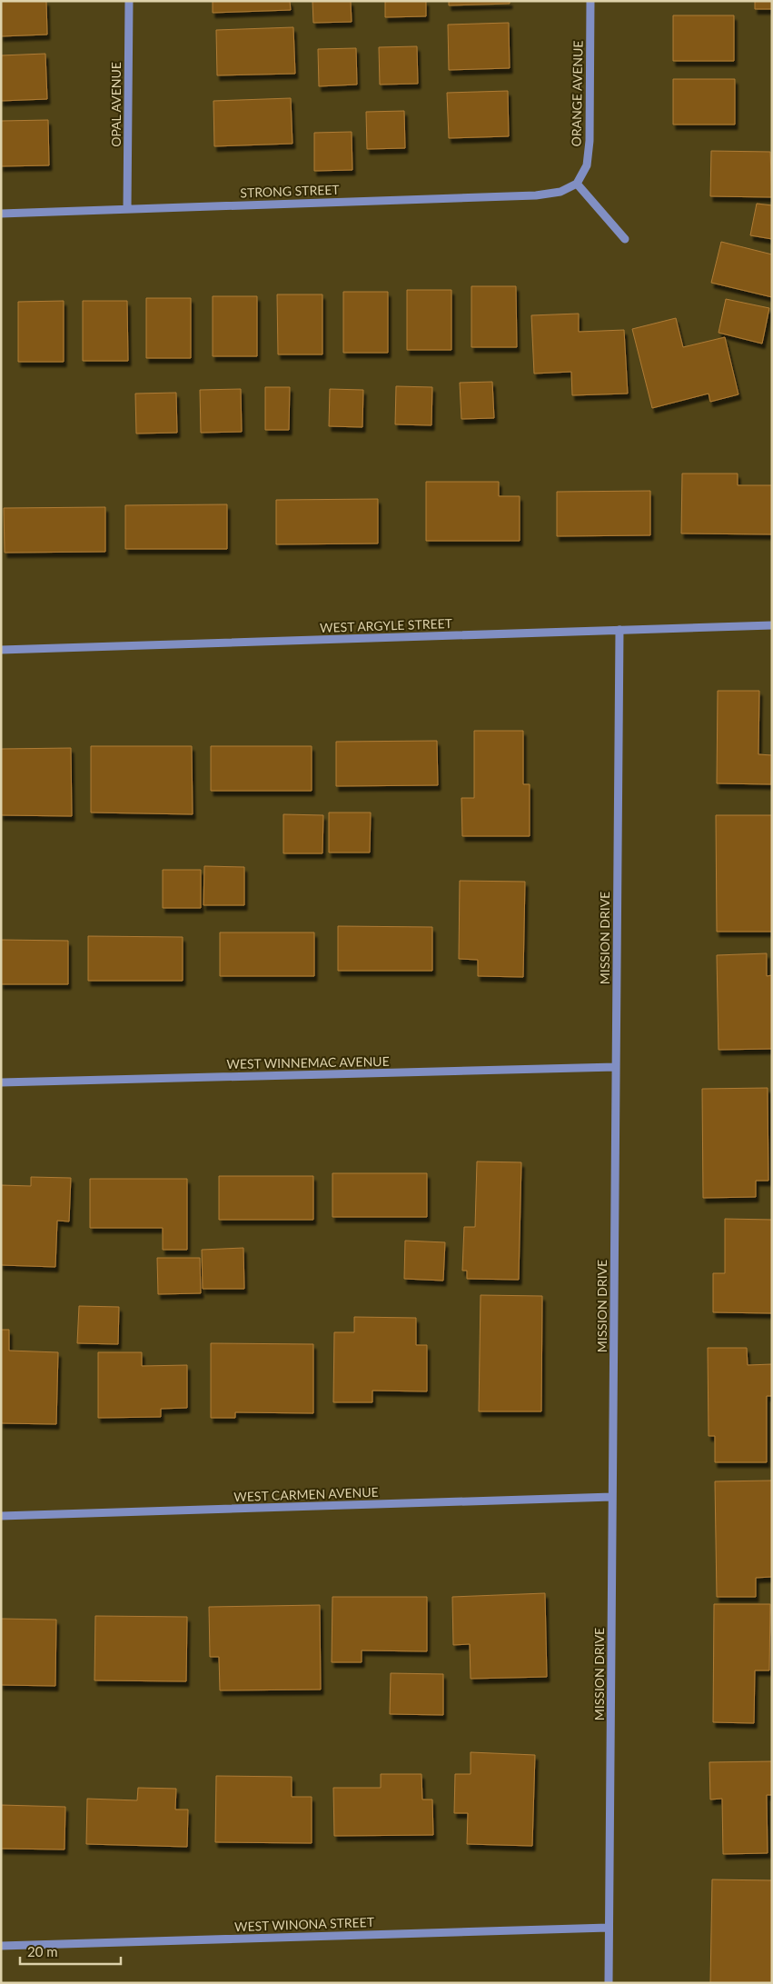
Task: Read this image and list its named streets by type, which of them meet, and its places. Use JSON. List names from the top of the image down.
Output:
{
  "streets": {
    "street": [
      "ORANGE AVENUE",
      "OPAL AVENUE",
      "STRONG STREET",
      "WEST ARGYLE STREET",
      "MISSION DRIVE",
      "WEST WINNEMAC AVENUE",
      "WEST CARMEN AVENUE",
      "WEST WINONA STREET"
    ]
  },
  "crossings": [
    ["ORANGE AVENUE", "STRONG STREET"],
    ["OPAL AVENUE", "STRONG STREET"],
    ["WEST ARGYLE STREET", "MISSION DRIVE"],
    ["MISSION DRIVE", "WEST WINNEMAC AVENUE"],
    ["MISSION DRIVE", "WEST CARMEN AVENUE"],
    ["MISSION DRIVE", "WEST WINONA STREET"]
  ],
  "scale_bar": "20 m"
}
